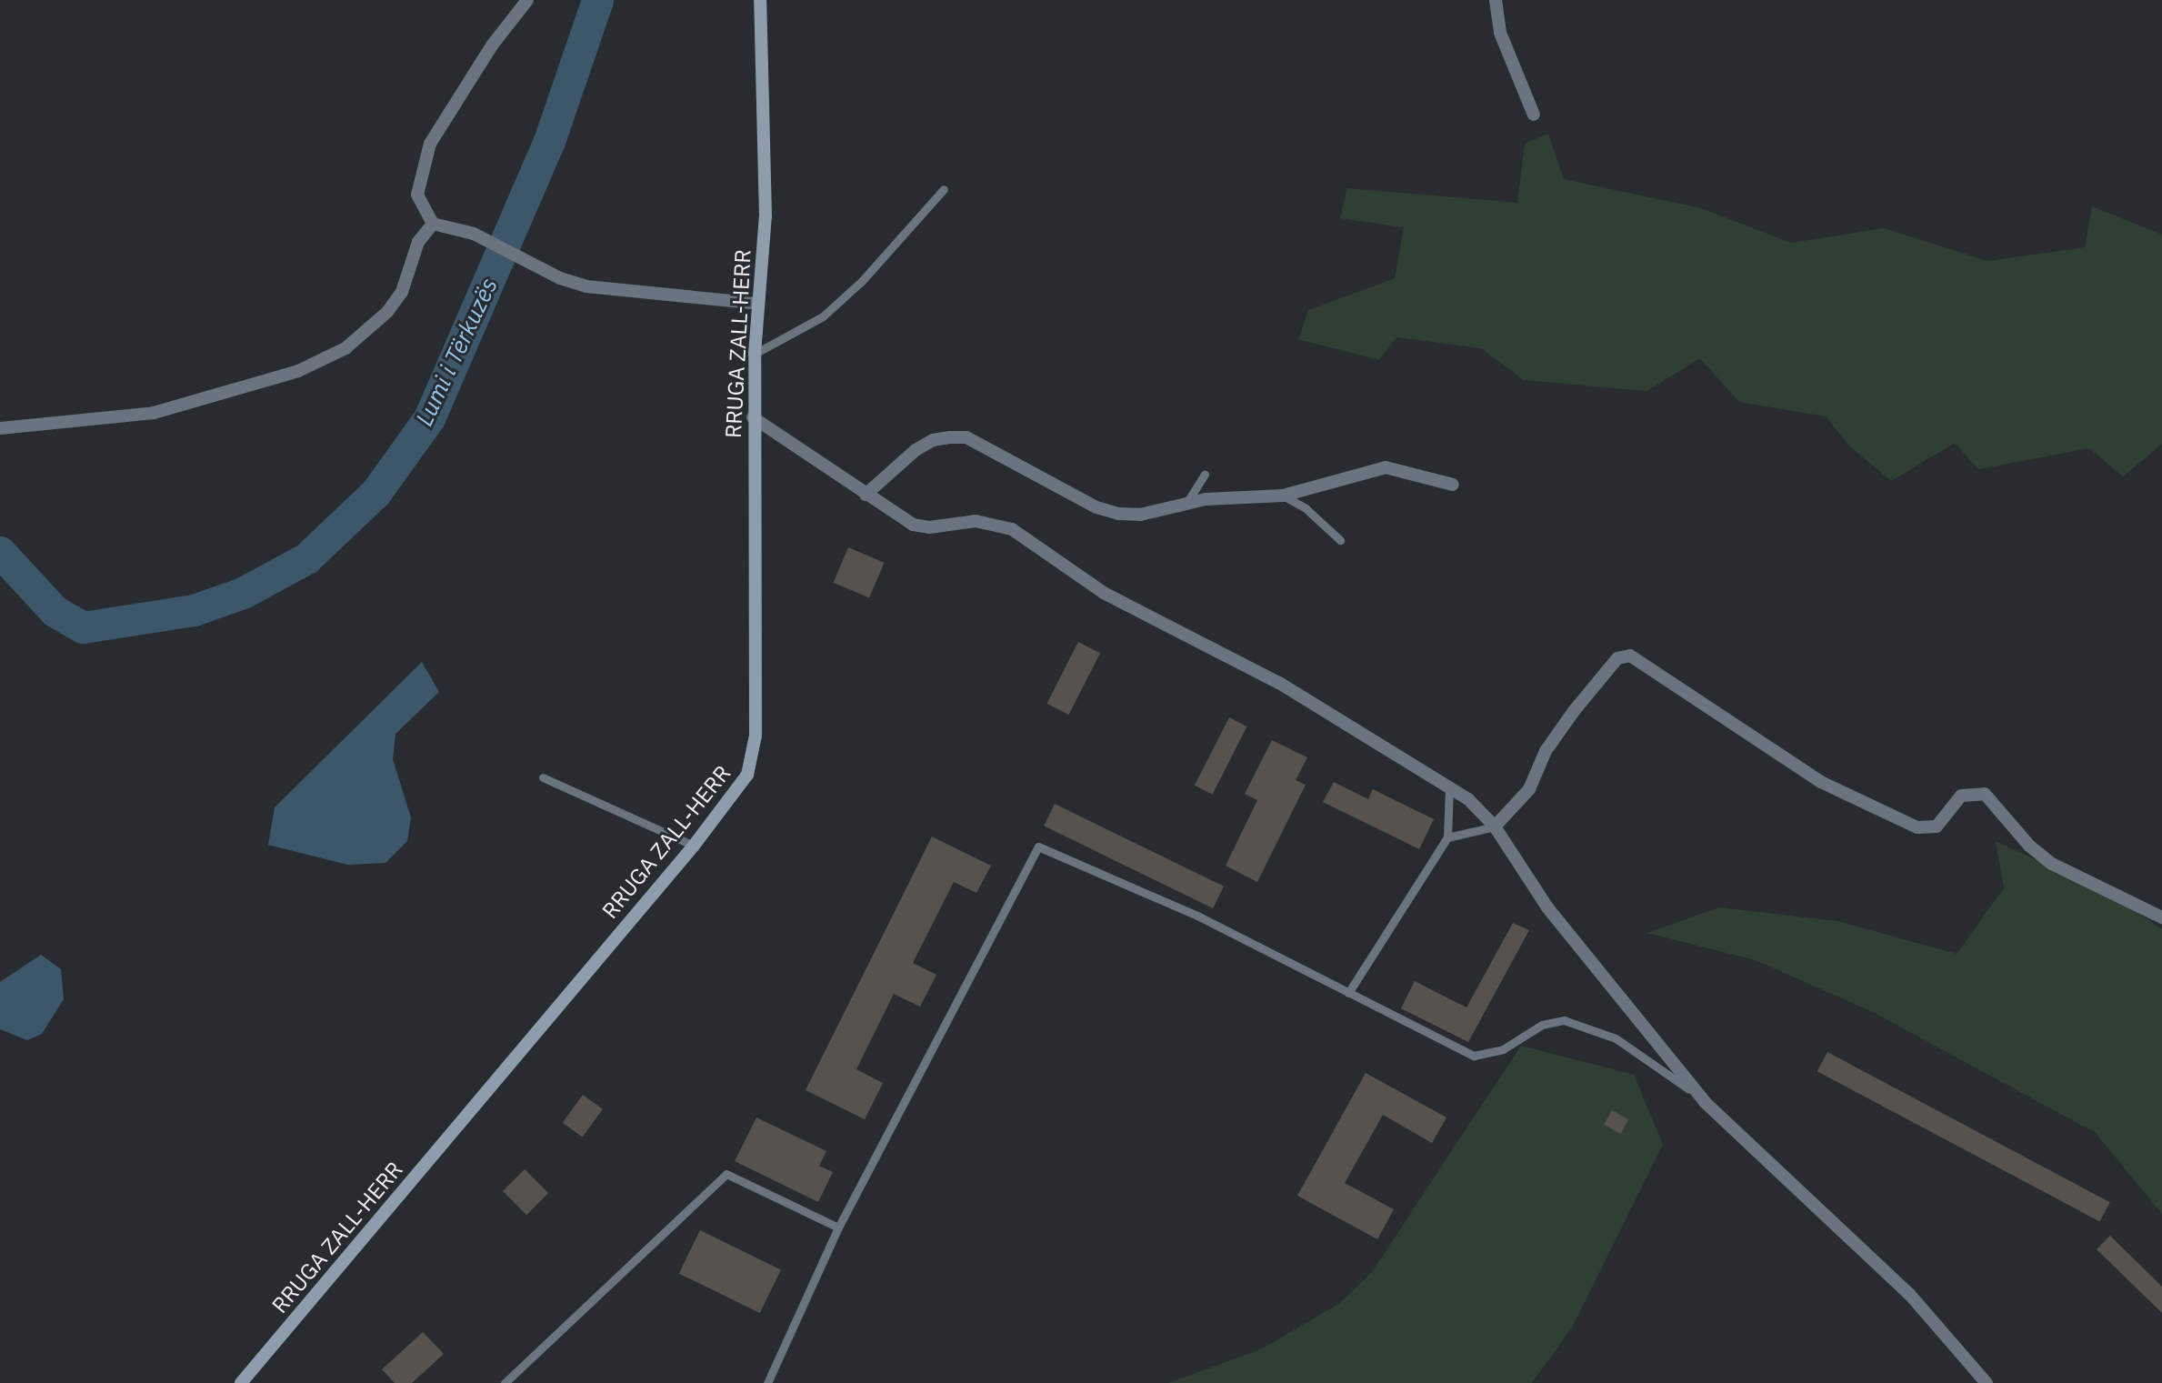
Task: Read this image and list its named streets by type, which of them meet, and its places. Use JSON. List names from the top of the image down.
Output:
{
  "streets": {
    "main road": ["RRUGA ZALL-HERR"]
  },
  "water": ["Lumi i Tërkuzës"]
}
